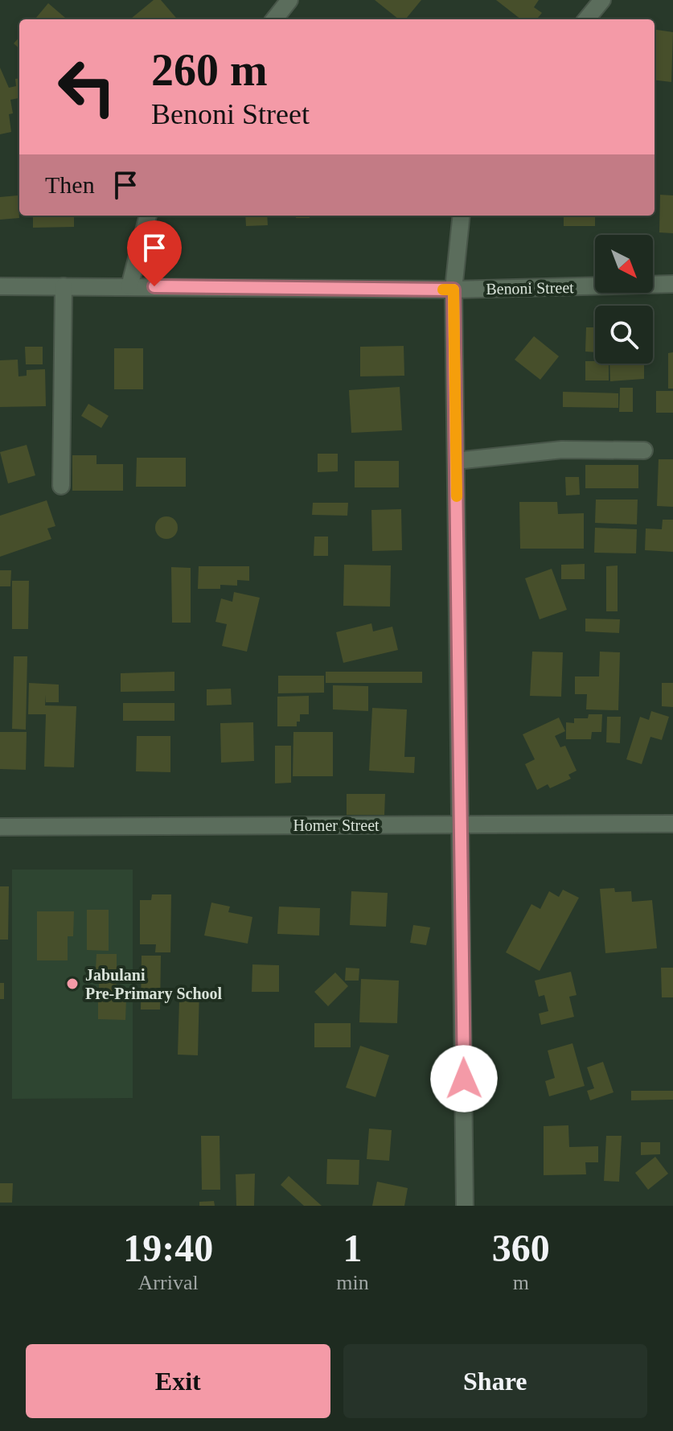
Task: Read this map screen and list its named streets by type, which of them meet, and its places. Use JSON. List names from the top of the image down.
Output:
{
  "streets": {
    "street": ["Benoni Street", "Homer Street"]
  },
  "places": ["Jabulani Pre-Primary School"],
  "north": "bottom right",
  "page": {
    "turn": ["260 m", "Benoni Street"],
    "then": "Then",
    "eta": [
      "19:40",
      "Arrival",
      "1",
      "min",
      "360",
      "m"
    ],
    "buttons": ["Exit", "Share"]
  }
}
